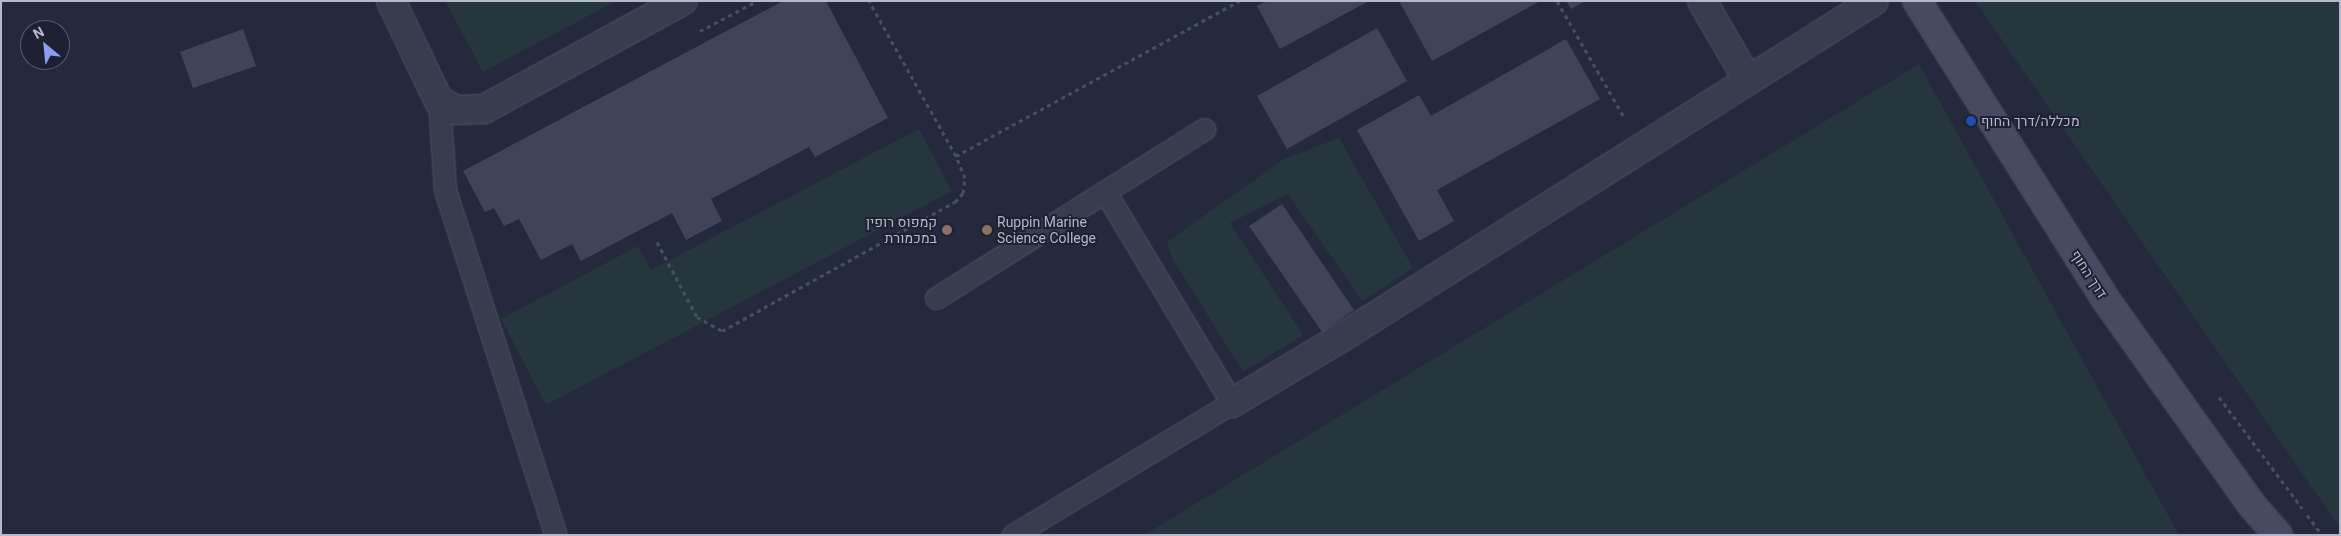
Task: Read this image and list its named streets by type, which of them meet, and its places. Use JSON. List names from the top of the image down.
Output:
{
  "streets": {
    "main road": ["דרך החוף"]
  },
  "places": ["מכללה/דרך החוף", "קמפוס רופין במכמורת", "Ruppin Marine Science College"],
  "north": "top left"
}
